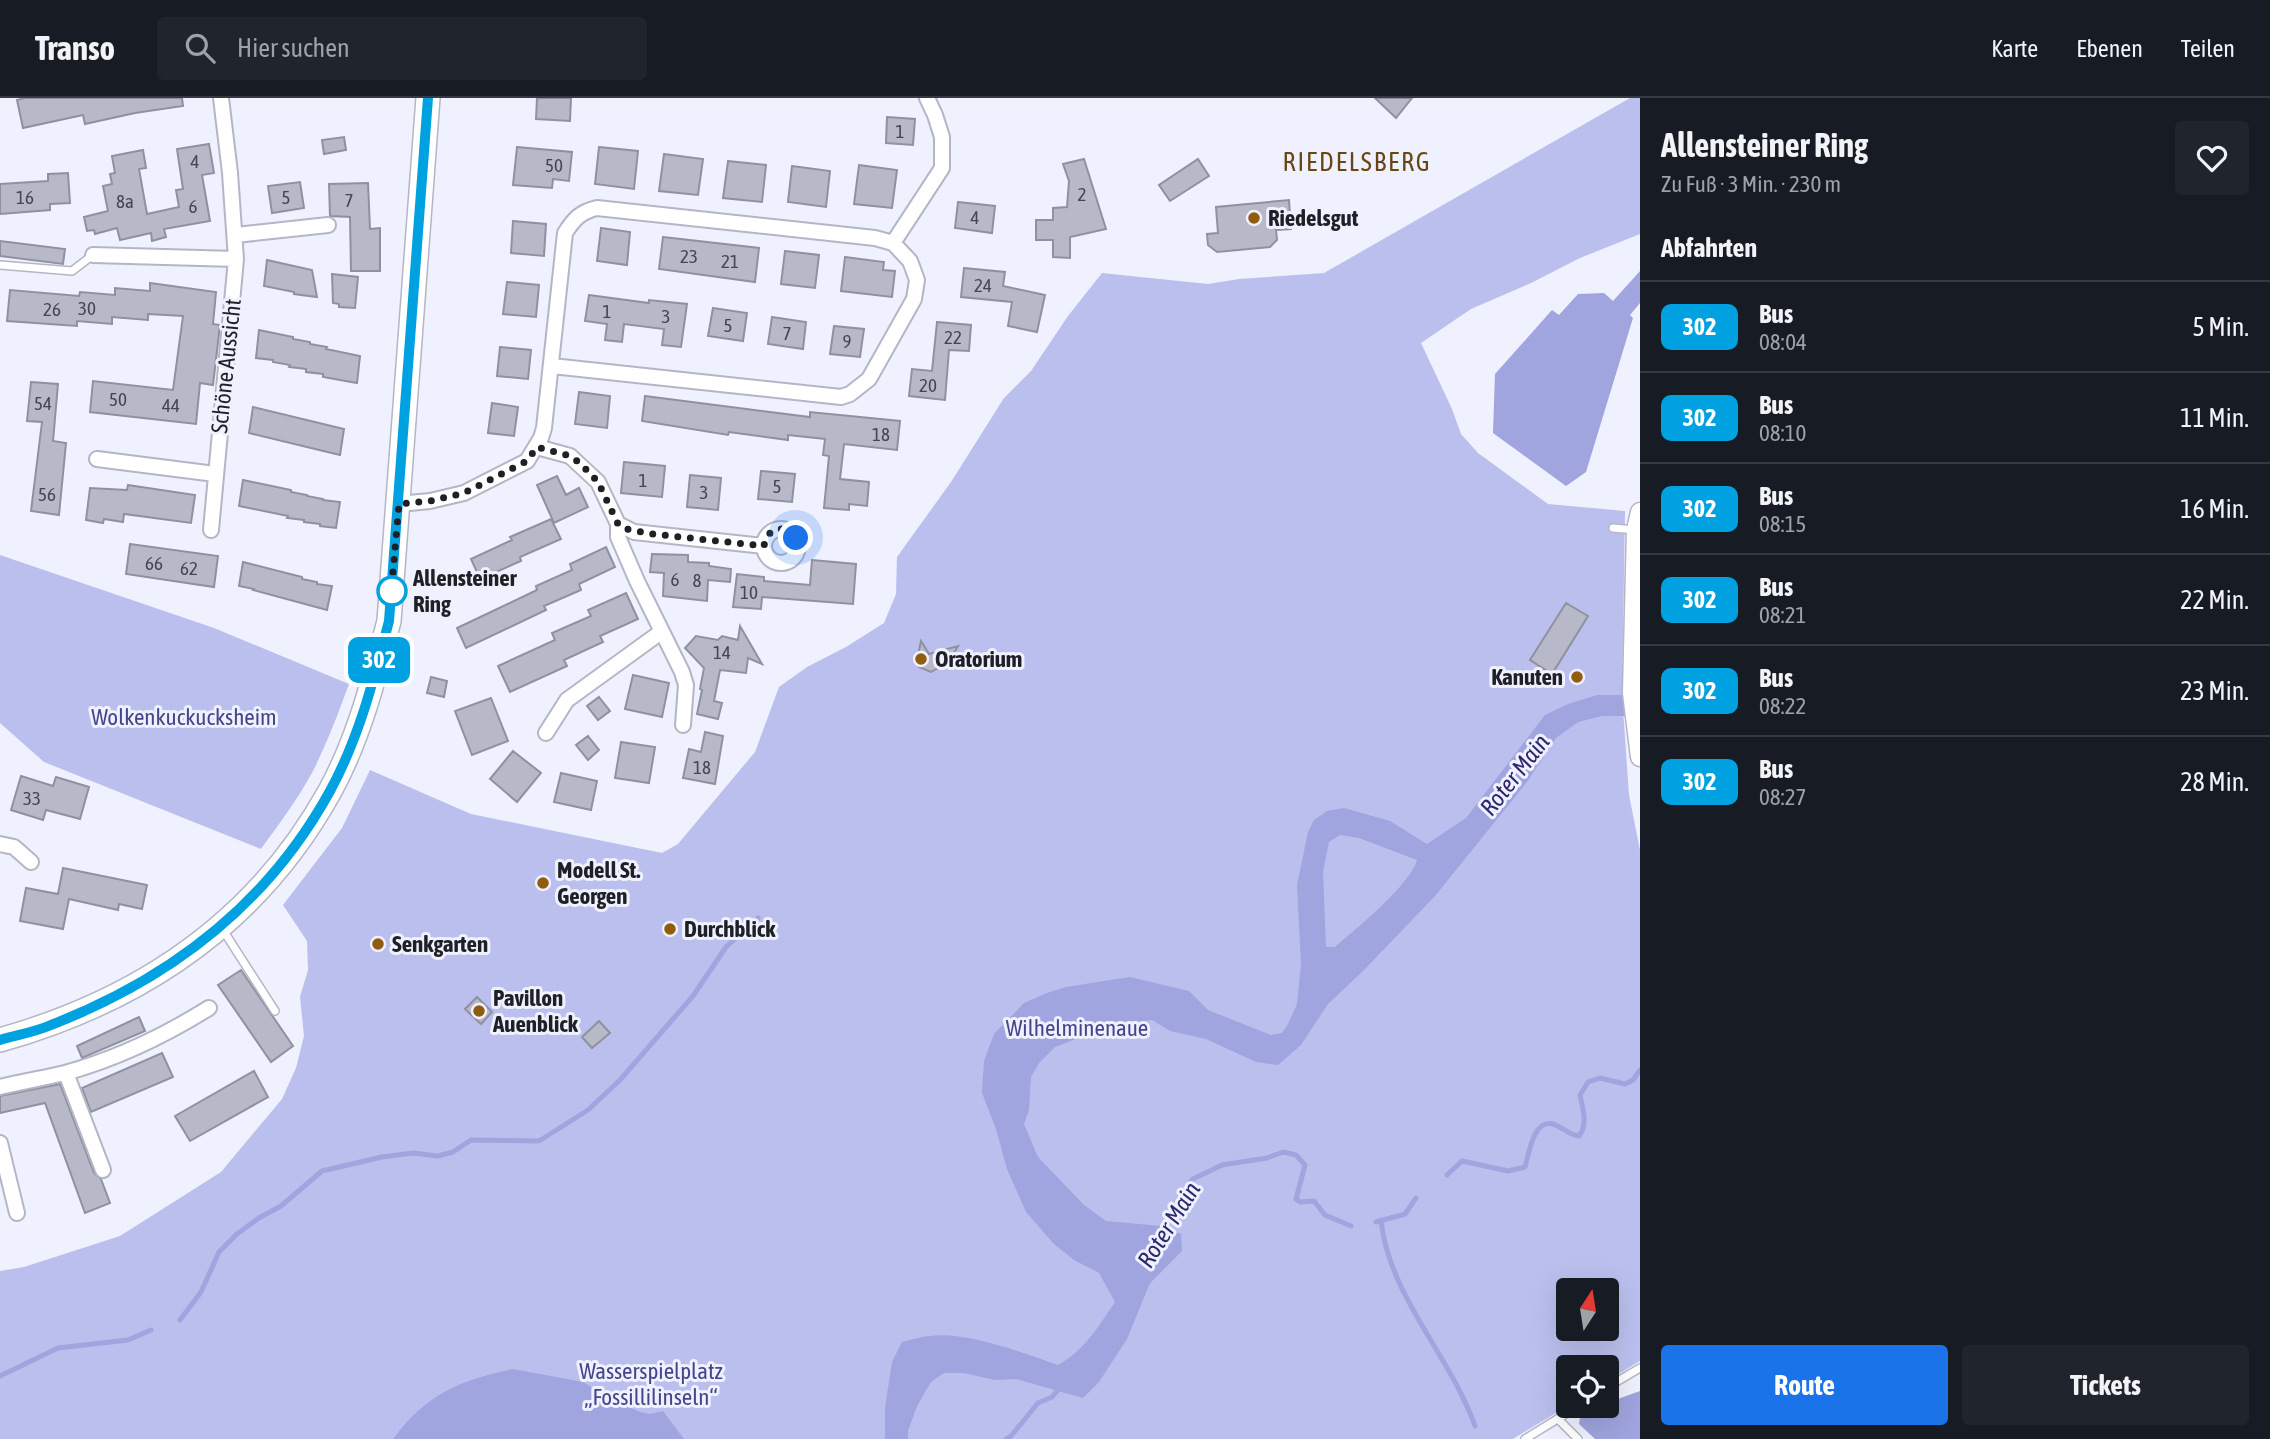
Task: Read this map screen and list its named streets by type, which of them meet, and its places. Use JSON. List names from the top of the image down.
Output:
{
  "streets": {
    "street": ["Schöne Aussicht"]
  },
  "districts": ["RIEDELSBERG"],
  "water": ["Roter Main"],
  "parks": ["Wolkenkuckucksheim", "Wilhelminenaue", "Wasserspielplatz „Fossillilinseln“"],
  "places": [
    "Riedelsgut",
    "Allensteiner Ring",
    "Oratorium",
    "Kanuten",
    "Modell St. Georgen",
    "Durchblick",
    "Senkgarten",
    "Pavillon Auenblick"
  ],
  "lines": ["bus line 302"],
  "house_numbers": [
    "1",
    "4",
    "50",
    "2",
    "16",
    "5",
    "7",
    "8a",
    "6",
    "4",
    "23",
    "21",
    "24",
    "30",
    "26",
    "1",
    "3",
    "5",
    "7",
    "22",
    "9",
    "20",
    "50",
    "54",
    "44",
    "18",
    "1",
    "5",
    "3",
    "56",
    "66",
    "62",
    "6",
    "8",
    "10",
    "14",
    "18",
    "33"
  ],
  "north": "top",
  "page": {
    "header": "Transo",
    "search": "Hier suchen",
    "nav": ["Karte", "Ebenen", "Teilen"],
    "on_map": "302",
    "heading": [
      ["Allensteiner Ring", "Zu Fuß · 3 Min. · 230 m"],
      "Abfahrten"
    ],
    "list": [
      {
        "mark": "302",
        "name": "Bus",
        "note": "08:04",
        "value": "5 Min."
      },
      {
        "mark": "302",
        "name": "Bus",
        "note": "08:10",
        "value": "11 Min."
      },
      {
        "mark": "302",
        "name": "Bus",
        "note": "08:15",
        "value": "16 Min."
      },
      {
        "mark": "302",
        "name": "Bus",
        "note": "08:21",
        "value": "22 Min."
      },
      {
        "mark": "302",
        "name": "Bus",
        "note": "08:22",
        "value": "23 Min."
      },
      {
        "mark": "302",
        "name": "Bus",
        "note": "08:27",
        "value": "28 Min."
      }
    ],
    "buttons": ["Route", "Tickets"]
  }
}
